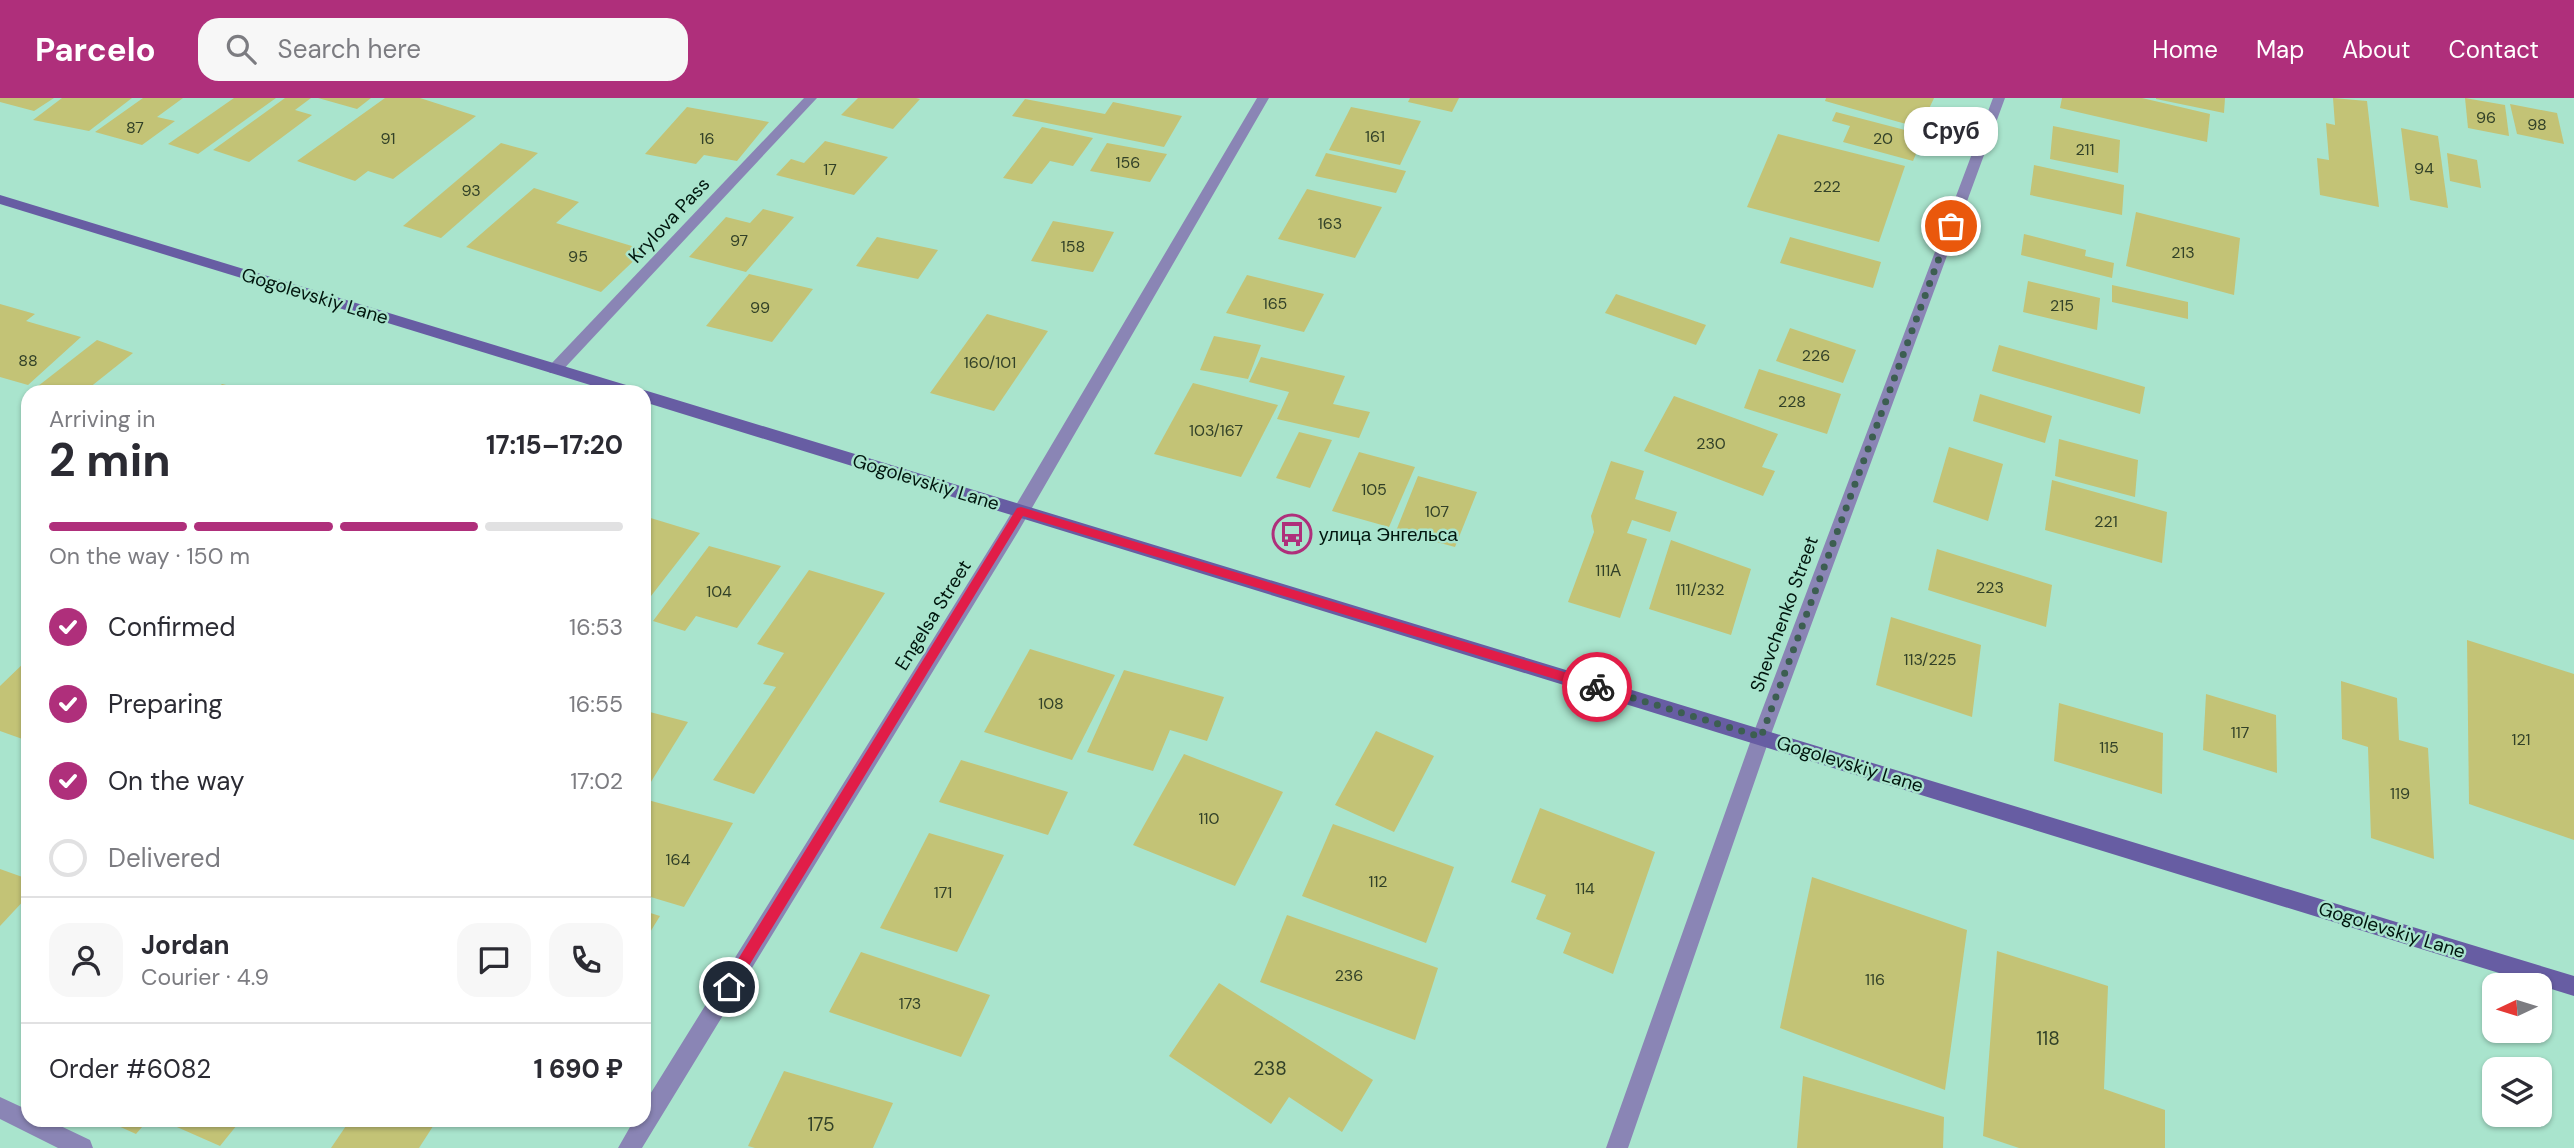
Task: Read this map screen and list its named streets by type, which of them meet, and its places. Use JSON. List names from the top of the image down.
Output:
{
  "streets": {
    "main road": ["Gogolevskiy Lane"],
    "street": ["Krylova Pass", "Shevchenko Street", "Engelsa Street"]
  },
  "crossings": [
    ["Krylova Pass", "Gogolevskiy Lane"],
    ["Gogolevskiy Lane", "Shevchenko Street"],
    ["Gogolevskiy Lane", "Engelsa Street"]
  ],
  "places": {
    "other": ["Сруб"],
    "bus stop": ["улица Энгельса"]
  },
  "house_numbers": [
    "96",
    "98",
    "87",
    "161",
    "91",
    "16",
    "20",
    "211",
    "156",
    "94",
    "17",
    "222",
    "93",
    "163",
    "97",
    "158",
    "213",
    "95",
    "165",
    "215",
    "99",
    "226",
    "88",
    "160/101",
    "228",
    "103/167",
    "230",
    "105",
    "107",
    "221",
    "111А",
    "223",
    "111/232",
    "104",
    "113/225",
    "108",
    "117",
    "121",
    "115",
    "119",
    "110",
    "164",
    "112",
    "114",
    "171",
    "236",
    "116",
    "173",
    "118",
    "238",
    "175"
  ],
  "north": "left",
  "page": {
    "header": "Parcelo",
    "search": "Search here",
    "nav": [
      "Home",
      "Map",
      "About",
      "Contact"
    ],
    "bubble": "Сруб",
    "heading": ["2 min", "Arriving in", "17:15–17:20"],
    "panel": [
      "Jordan",
      "Courier · 4.9",
      "Order #6082",
      "1 690 ₽"
    ],
    "bar": "On the way · 150 m",
    "list": [
      ["Confirmed", "16:53"],
      ["Preparing", "16:55"],
      ["On the way", "17:02"],
      "Delivered"
    ]
  }
}
